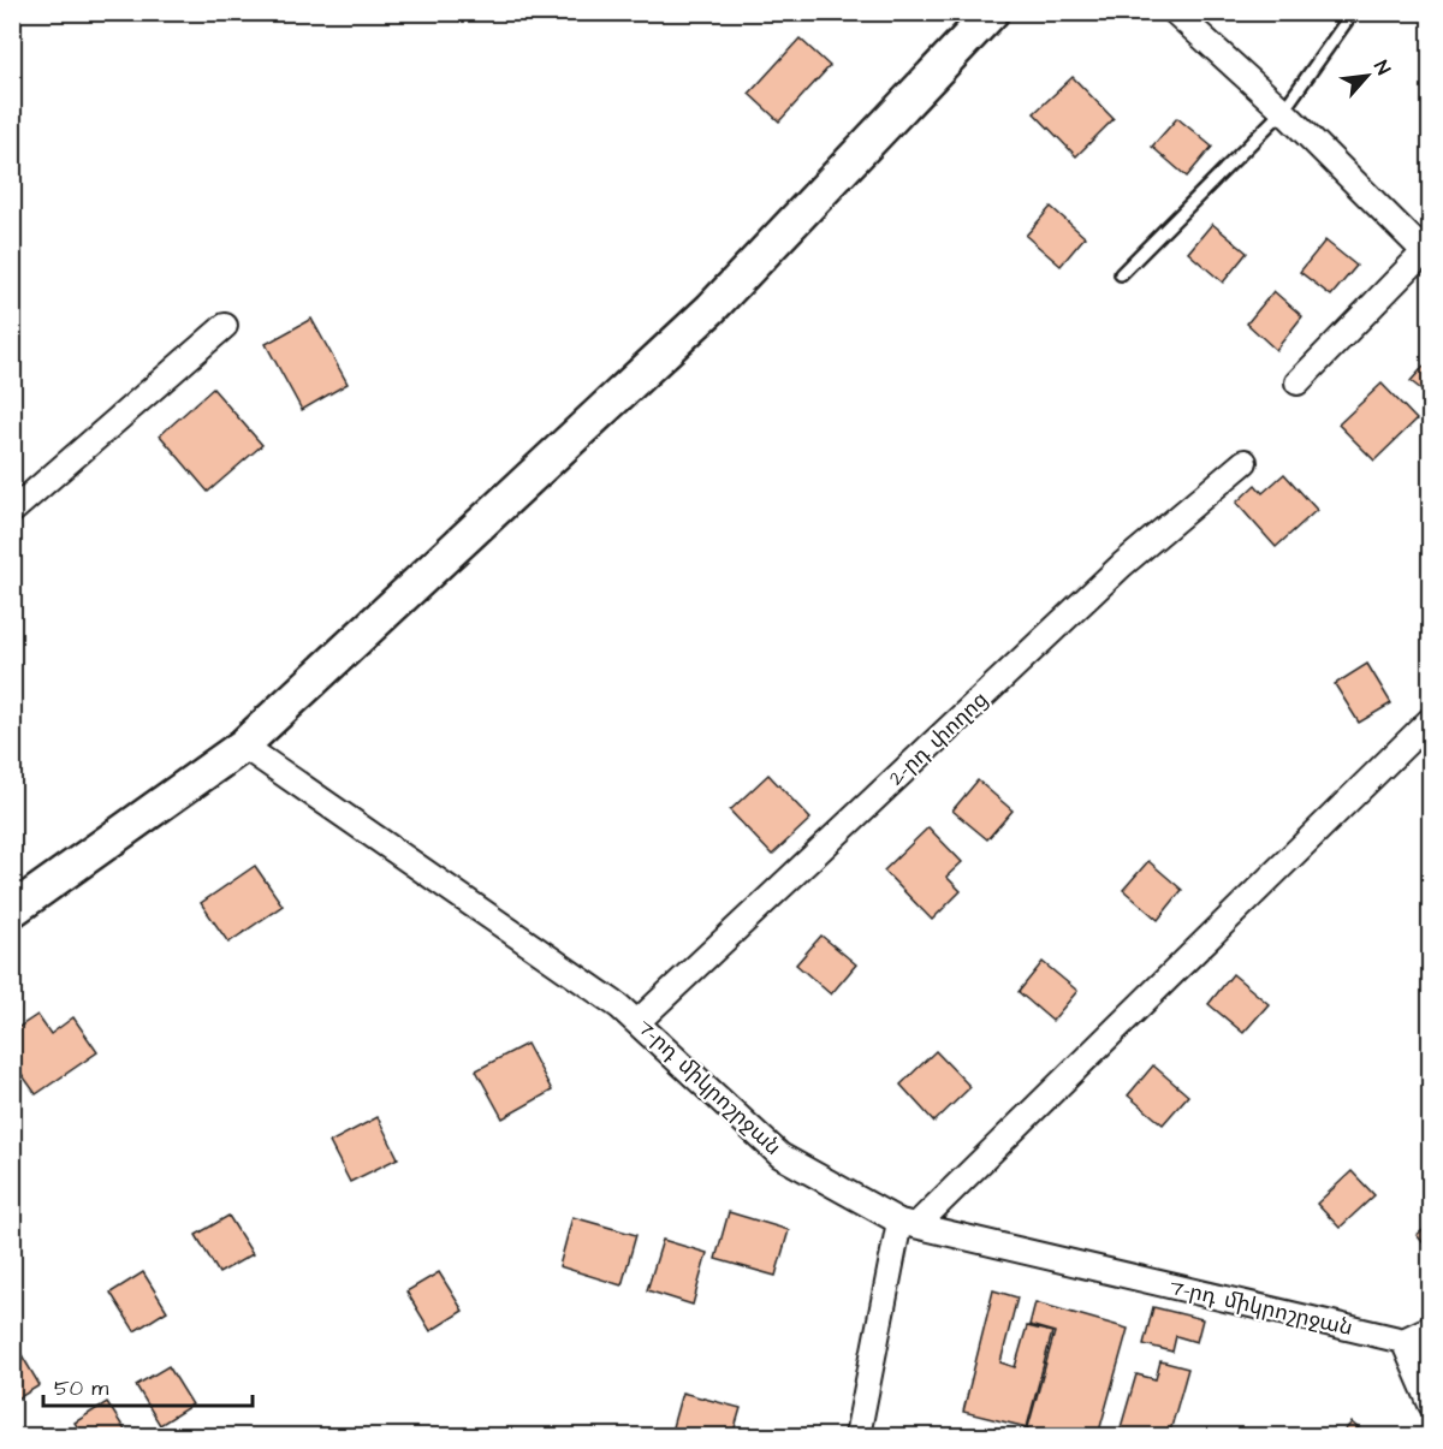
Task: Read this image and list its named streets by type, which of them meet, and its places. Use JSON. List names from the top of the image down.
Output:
{
  "streets": {
    "street": ["2-րդ փողոց", "7-րդ միկրոշրջան"]
  },
  "crossings": [
    ["2-րդ փողոց", "7-րդ միկրոշրջան"]
  ],
  "scale_bar": "50 m",
  "north": "top right"
}
